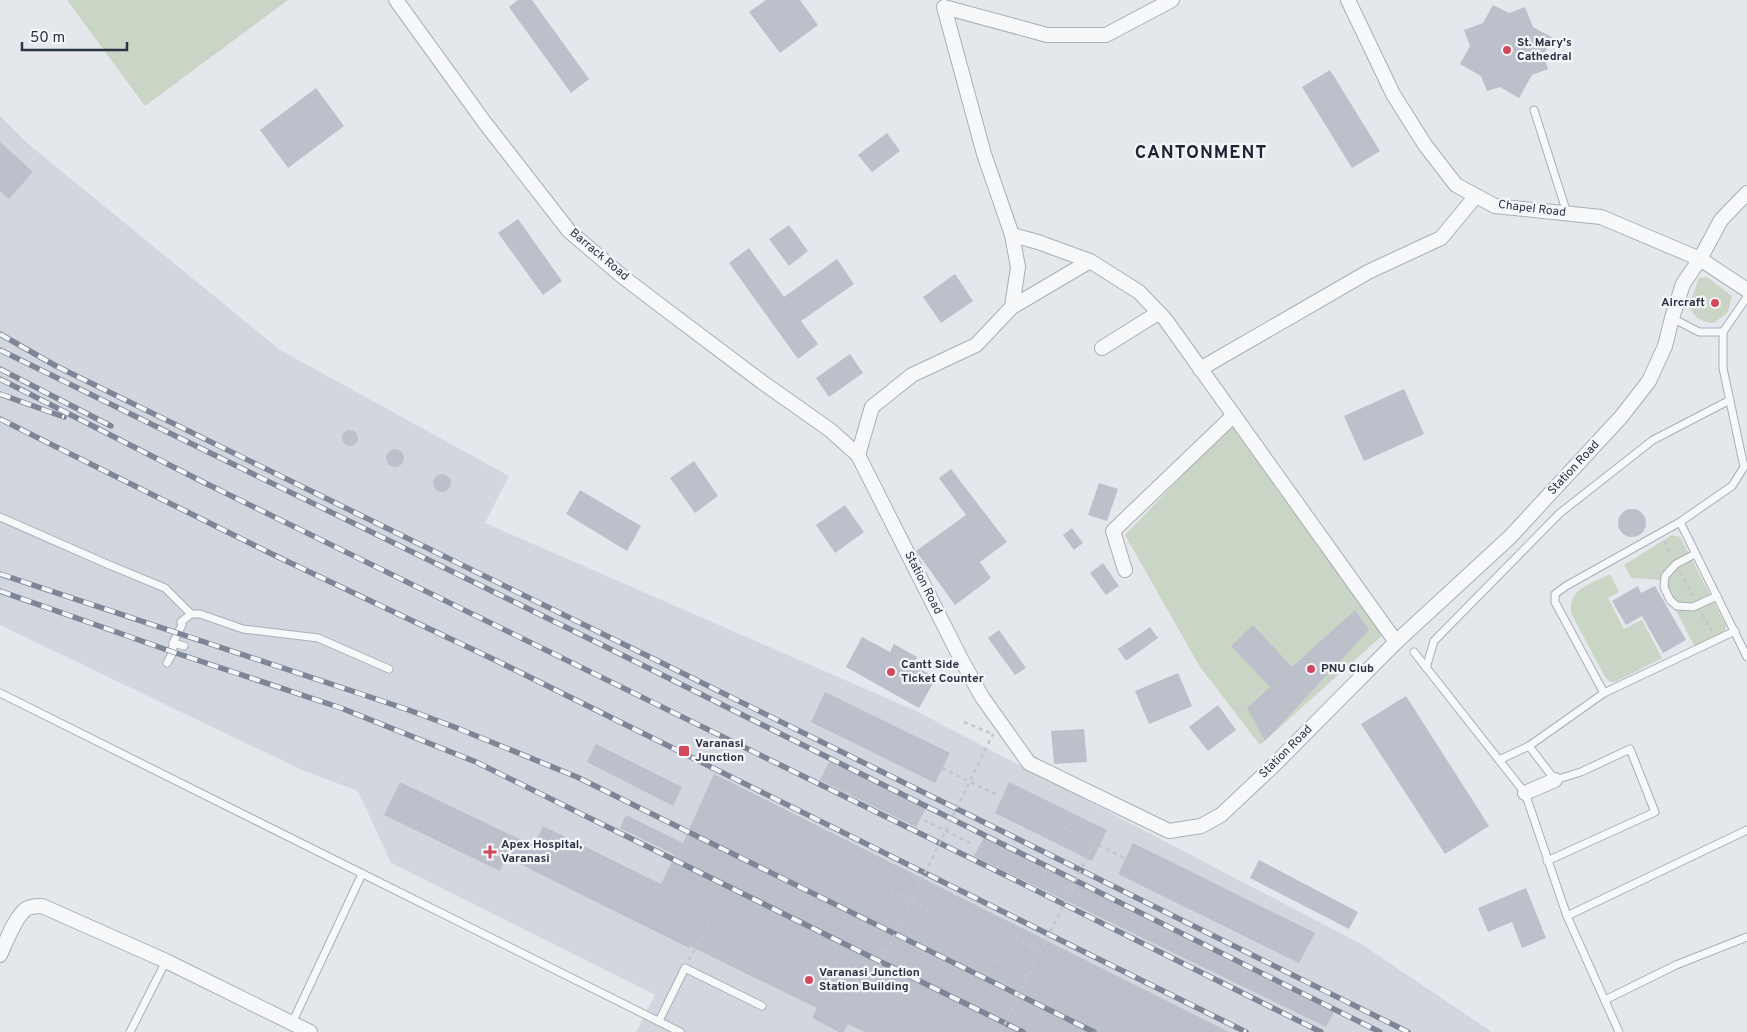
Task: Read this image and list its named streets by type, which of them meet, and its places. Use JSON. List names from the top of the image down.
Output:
{
  "streets": {
    "street": ["Chapel Road", "Barrack Road", "Station Road"]
  },
  "crossings": [
    ["Chapel Road", "Station Road"],
    ["Barrack Road", "Station Road"]
  ],
  "districts": ["CANTONMENT"],
  "places": {
    "other": [
      "St. Mary's Cathedral",
      "Aircraft",
      "PNU Club",
      "Cantt Side Ticket Counter",
      "Varanasi Junction Station Building"
    ],
    "transit": ["Varanasi Junction"],
    "health": ["Apex Hospital, Varanasi"]
  },
  "scale_bar": "50 m"
}
